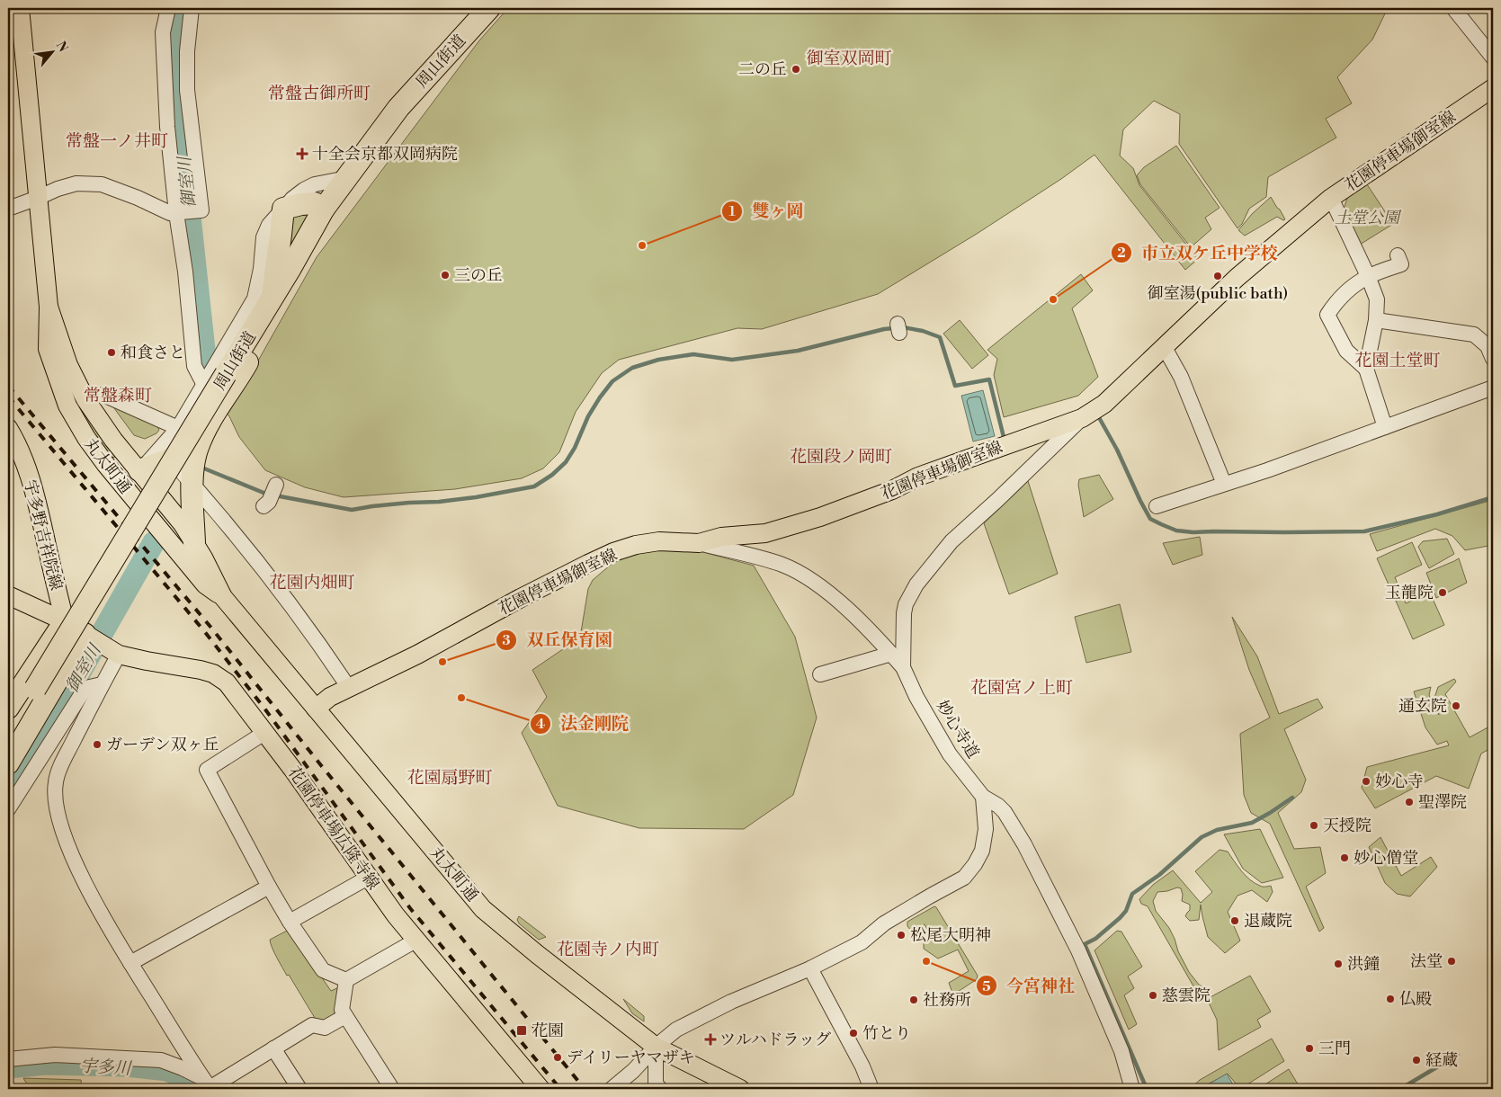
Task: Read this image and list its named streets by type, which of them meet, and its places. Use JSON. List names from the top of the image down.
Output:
{
  "streets": {
    "highway": ["周山街道"],
    "main road": [
      "花園停車場御室線",
      "丸太町通",
      "宇多野吉祥院線",
      "花園停車場広隆寺線"
    ],
    "street": ["妙心寺道"]
  },
  "crossings": [
    ["花園停車場御室線", "丸太町通"],
    ["花園停車場御室線", "妙心寺道"]
  ],
  "districts": [
    "御室双岡町",
    "常盤古御所町",
    "常盤一ノ井町",
    "花園土堂町",
    "常盤森町",
    "花園段ノ岡町",
    "花園内畑町",
    "花園宮ノ上町",
    "花園扇野町",
    "花園寺ノ内町"
  ],
  "water": ["御室川", "宇多川"],
  "parks": ["土堂公園"],
  "places": {
    "other": [
      "二の丘",
      "雙ヶ岡",
      "三の丘",
      "御室湯(public bath)",
      "市立双ケ丘中学校",
      "和食さと",
      "玉龍院",
      "双丘保育園",
      "法金剛院",
      "通玄院",
      "ガーデン双ヶ丘",
      "妙心寺",
      "聖澤院",
      "天授院",
      "妙心僧堂",
      "退蔵院",
      "松尾大明神",
      "今宮神社",
      "法堂",
      "洪鐘",
      "慈雲院",
      "仏殿",
      "社務所",
      "竹とり",
      "三門",
      "デイリーヤマザキ",
      "経蔵"
    ],
    "health": ["十全会京都双岡病院", "ツルハドラッグ"],
    "transit": ["花園"]
  },
  "north": "top right"
}
